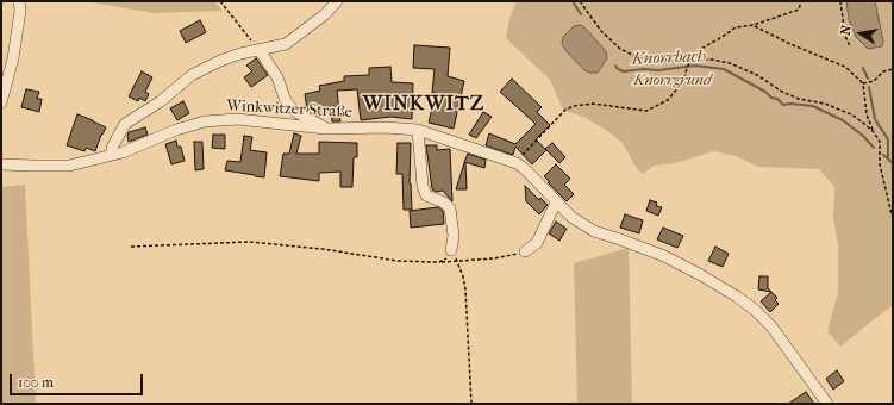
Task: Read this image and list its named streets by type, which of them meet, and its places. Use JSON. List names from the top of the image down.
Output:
{
  "streets": {
    "street": ["Winkwitzer Straße"]
  },
  "districts": ["WINKWITZ"],
  "water": ["Knorrbach"],
  "parks": ["Knorrgrund"],
  "scale_bar": "100 m",
  "north": "left"
}
